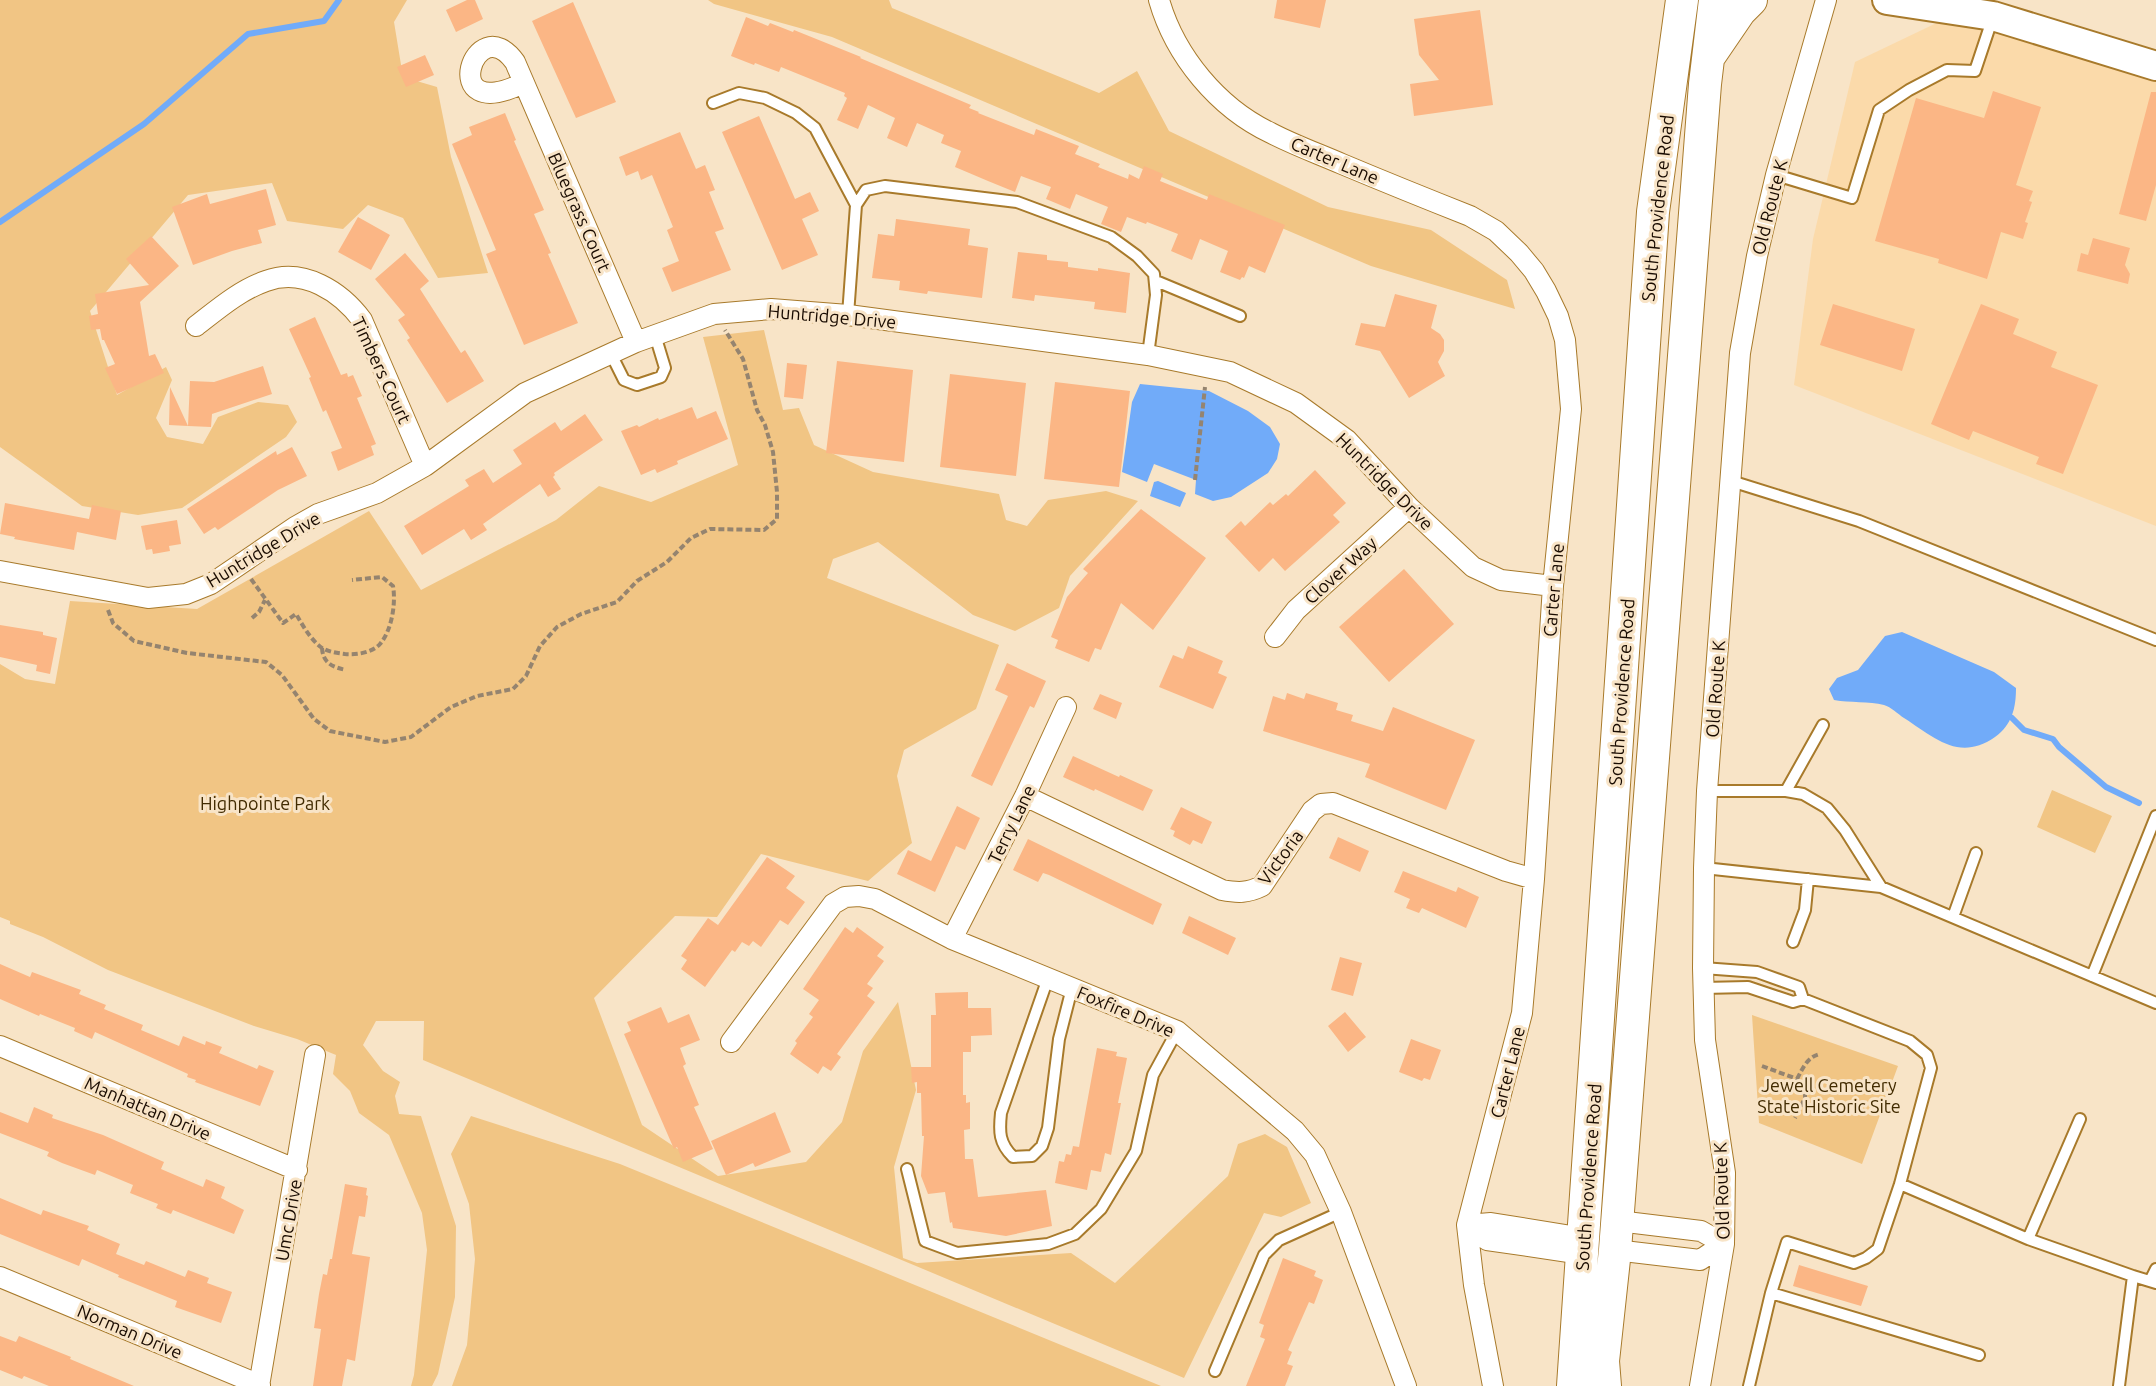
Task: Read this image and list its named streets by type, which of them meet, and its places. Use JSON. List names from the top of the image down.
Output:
{
  "streets": {
    "main road": ["South Providence Road"],
    "street": [
      "Carter Lane",
      "Old Route K",
      "Bluegrass Court",
      "Huntridge Drive",
      "Timbers Court",
      "Clover Way",
      "Terry Lane",
      "Victoria",
      "Foxfire Drive",
      "Manhattan Drive",
      "Umc Drive",
      "Norman Drive"
    ]
  },
  "crossings": [
    ["Carter Lane", "Huntridge Drive"],
    ["Carter Lane", "Victoria"],
    ["Bluegrass Court", "Huntridge Drive"],
    ["Huntridge Drive", "Timbers Court"],
    ["Huntridge Drive", "Clover Way"],
    ["Terry Lane", "Victoria"],
    ["Terry Lane", "Foxfire Drive"],
    ["Manhattan Drive", "Umc Drive"],
    ["Umc Drive", "Norman Drive"]
  ],
  "parks": ["Highpointe Park", "Jewell Cemetery State Historic Site"]
}
